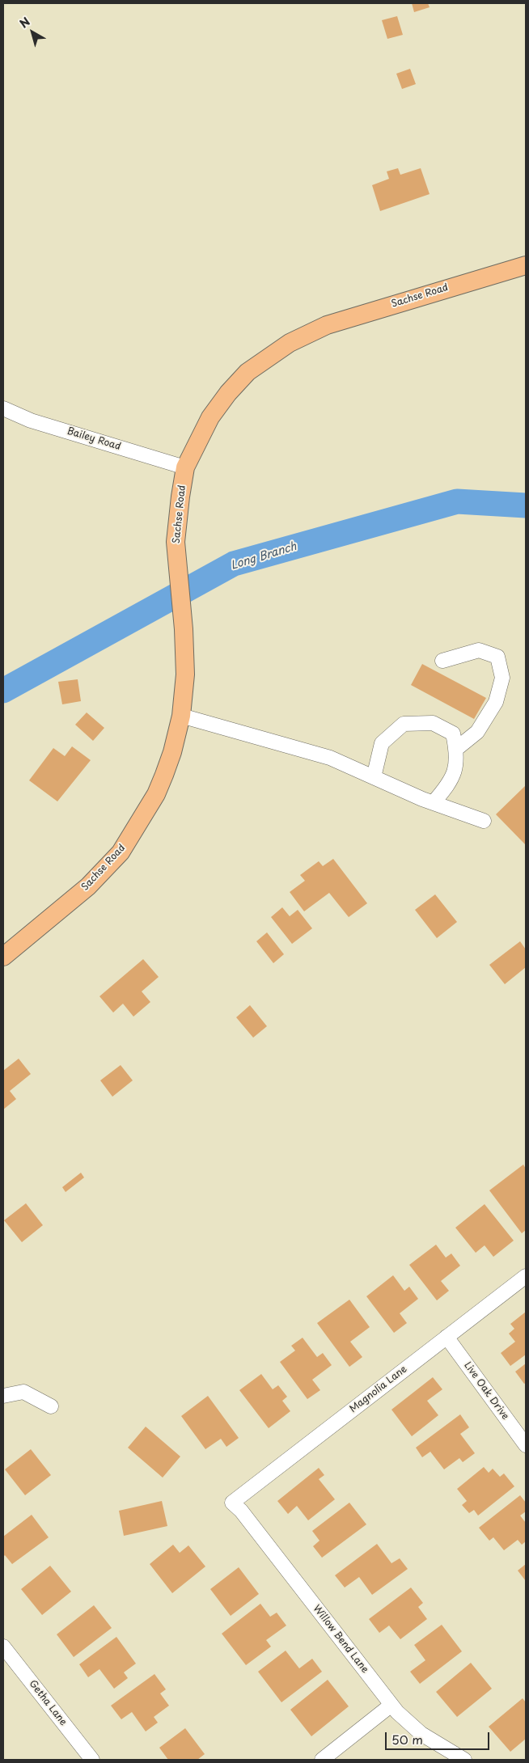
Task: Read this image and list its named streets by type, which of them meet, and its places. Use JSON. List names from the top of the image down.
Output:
{
  "streets": {
    "main road": ["Sachse Road"],
    "street": [
      "Bailey Road",
      "Magnolia Lane",
      "Live Oak Drive",
      "Willow Bend Lane",
      "Getha Lane"
    ]
  },
  "crossings": [
    ["Sachse Road", "Bailey Road"],
    ["Magnolia Lane", "Live Oak Drive"],
    ["Magnolia Lane", "Willow Bend Lane"]
  ],
  "water": ["Long Branch"],
  "scale_bar": "50 m",
  "north": "top left"
}
